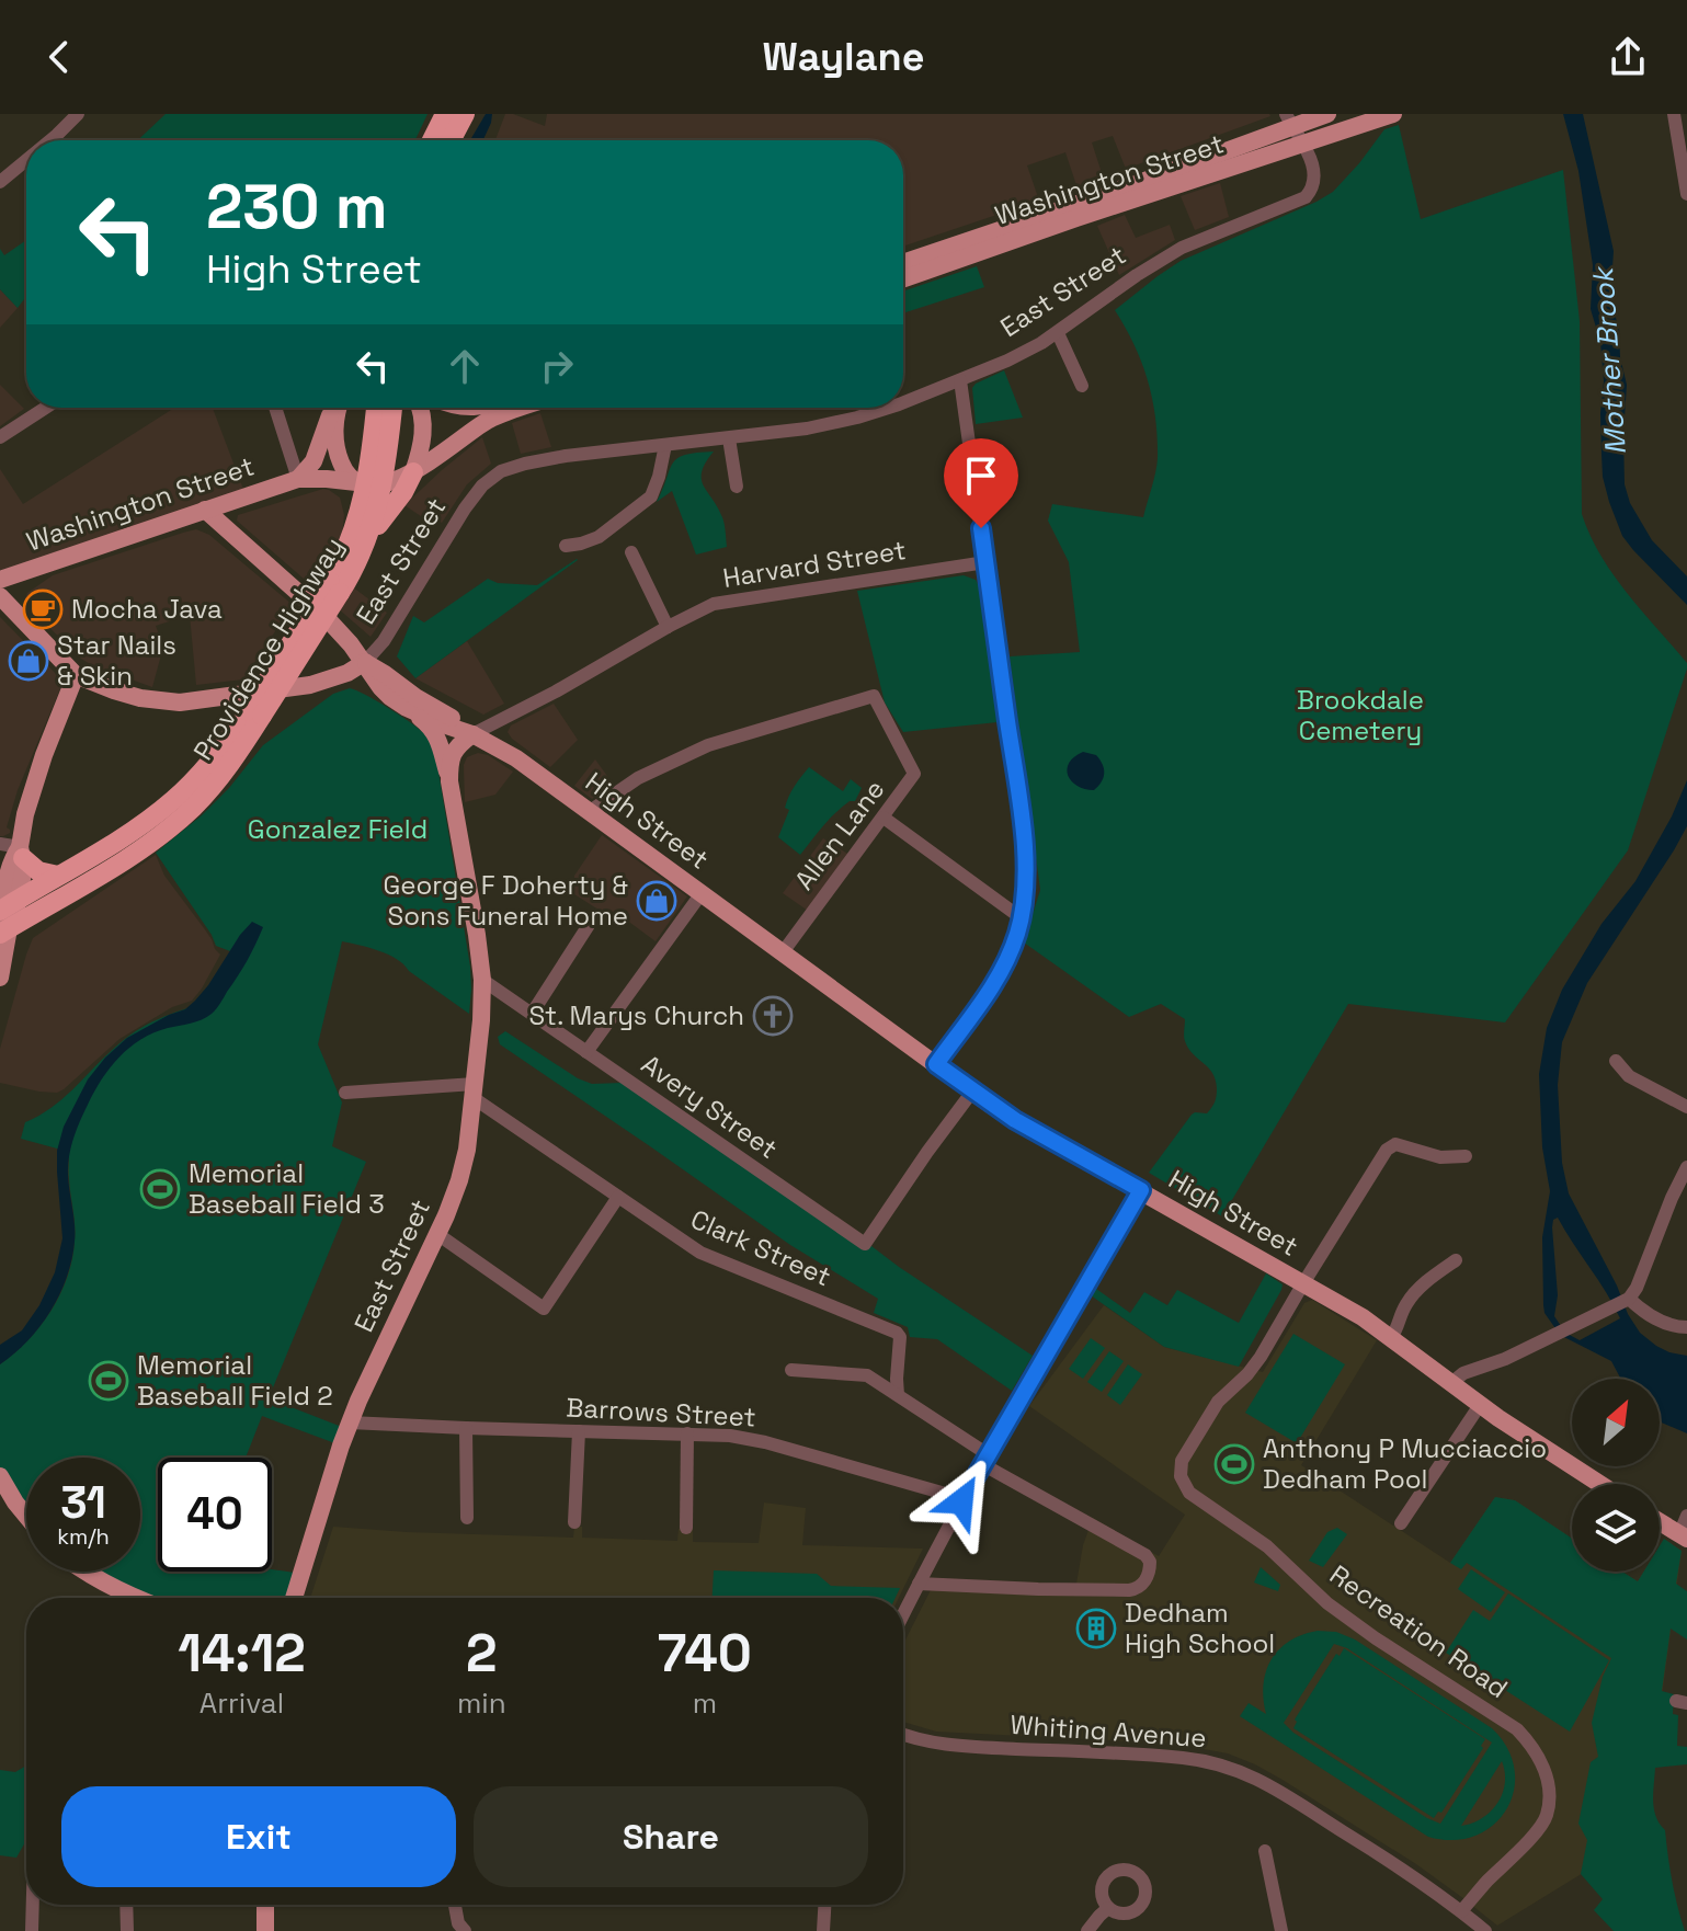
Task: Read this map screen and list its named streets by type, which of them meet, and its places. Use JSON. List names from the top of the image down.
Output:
{
  "streets": {
    "highway": ["Providence Highway"],
    "main road": ["Washington Street", "East Street", "High Street"],
    "street": [
      "Harvard Street",
      "Allen Lane",
      "Avery Street",
      "Clark Street",
      "Barrows Street",
      "Recreation Road",
      "Whiting Avenue"
    ]
  },
  "crossings": [
    ["Washington Street", "East Street"],
    ["Washington Street", "Providence Highway"],
    ["East Street", "Harvard Street"],
    ["East Street", "High Street"],
    ["East Street", "Avery Street"],
    ["East Street", "Clark Street"],
    ["East Street", "Barrows Street"],
    ["Harvard Street", "High Street"],
    ["High Street", "Allen Lane"],
    ["High Street", "Avery Street"],
    ["High Street", "Recreation Road"],
    ["Recreation Road", "Whiting Avenue"]
  ],
  "water": ["Mother Brook"],
  "parks": ["Brookdale Cemetery", "Gonzalez Field"],
  "places": {
    "cafe": ["Mocha Java"],
    "shop": ["Star Nails & Skin", "George F Doherty & Sons Funeral Home"],
    "church": ["St. Marys Church"],
    "sports": ["Memorial Baseball Field 3", "Memorial Baseball Field 2", "Anthony P Mucciaccio Dedham Pool"],
    "building": ["Dedham High School"]
  },
  "north": "top right",
  "page": {
    "header": "Waylane",
    "turn": ["230 m", "High Street"],
    "speed": "31 km/h",
    "limit": "40",
    "eta": [
      "14:12",
      "Arrival",
      "2",
      "min",
      "740",
      "m"
    ],
    "buttons": ["Exit", "Share"]
  }
}
